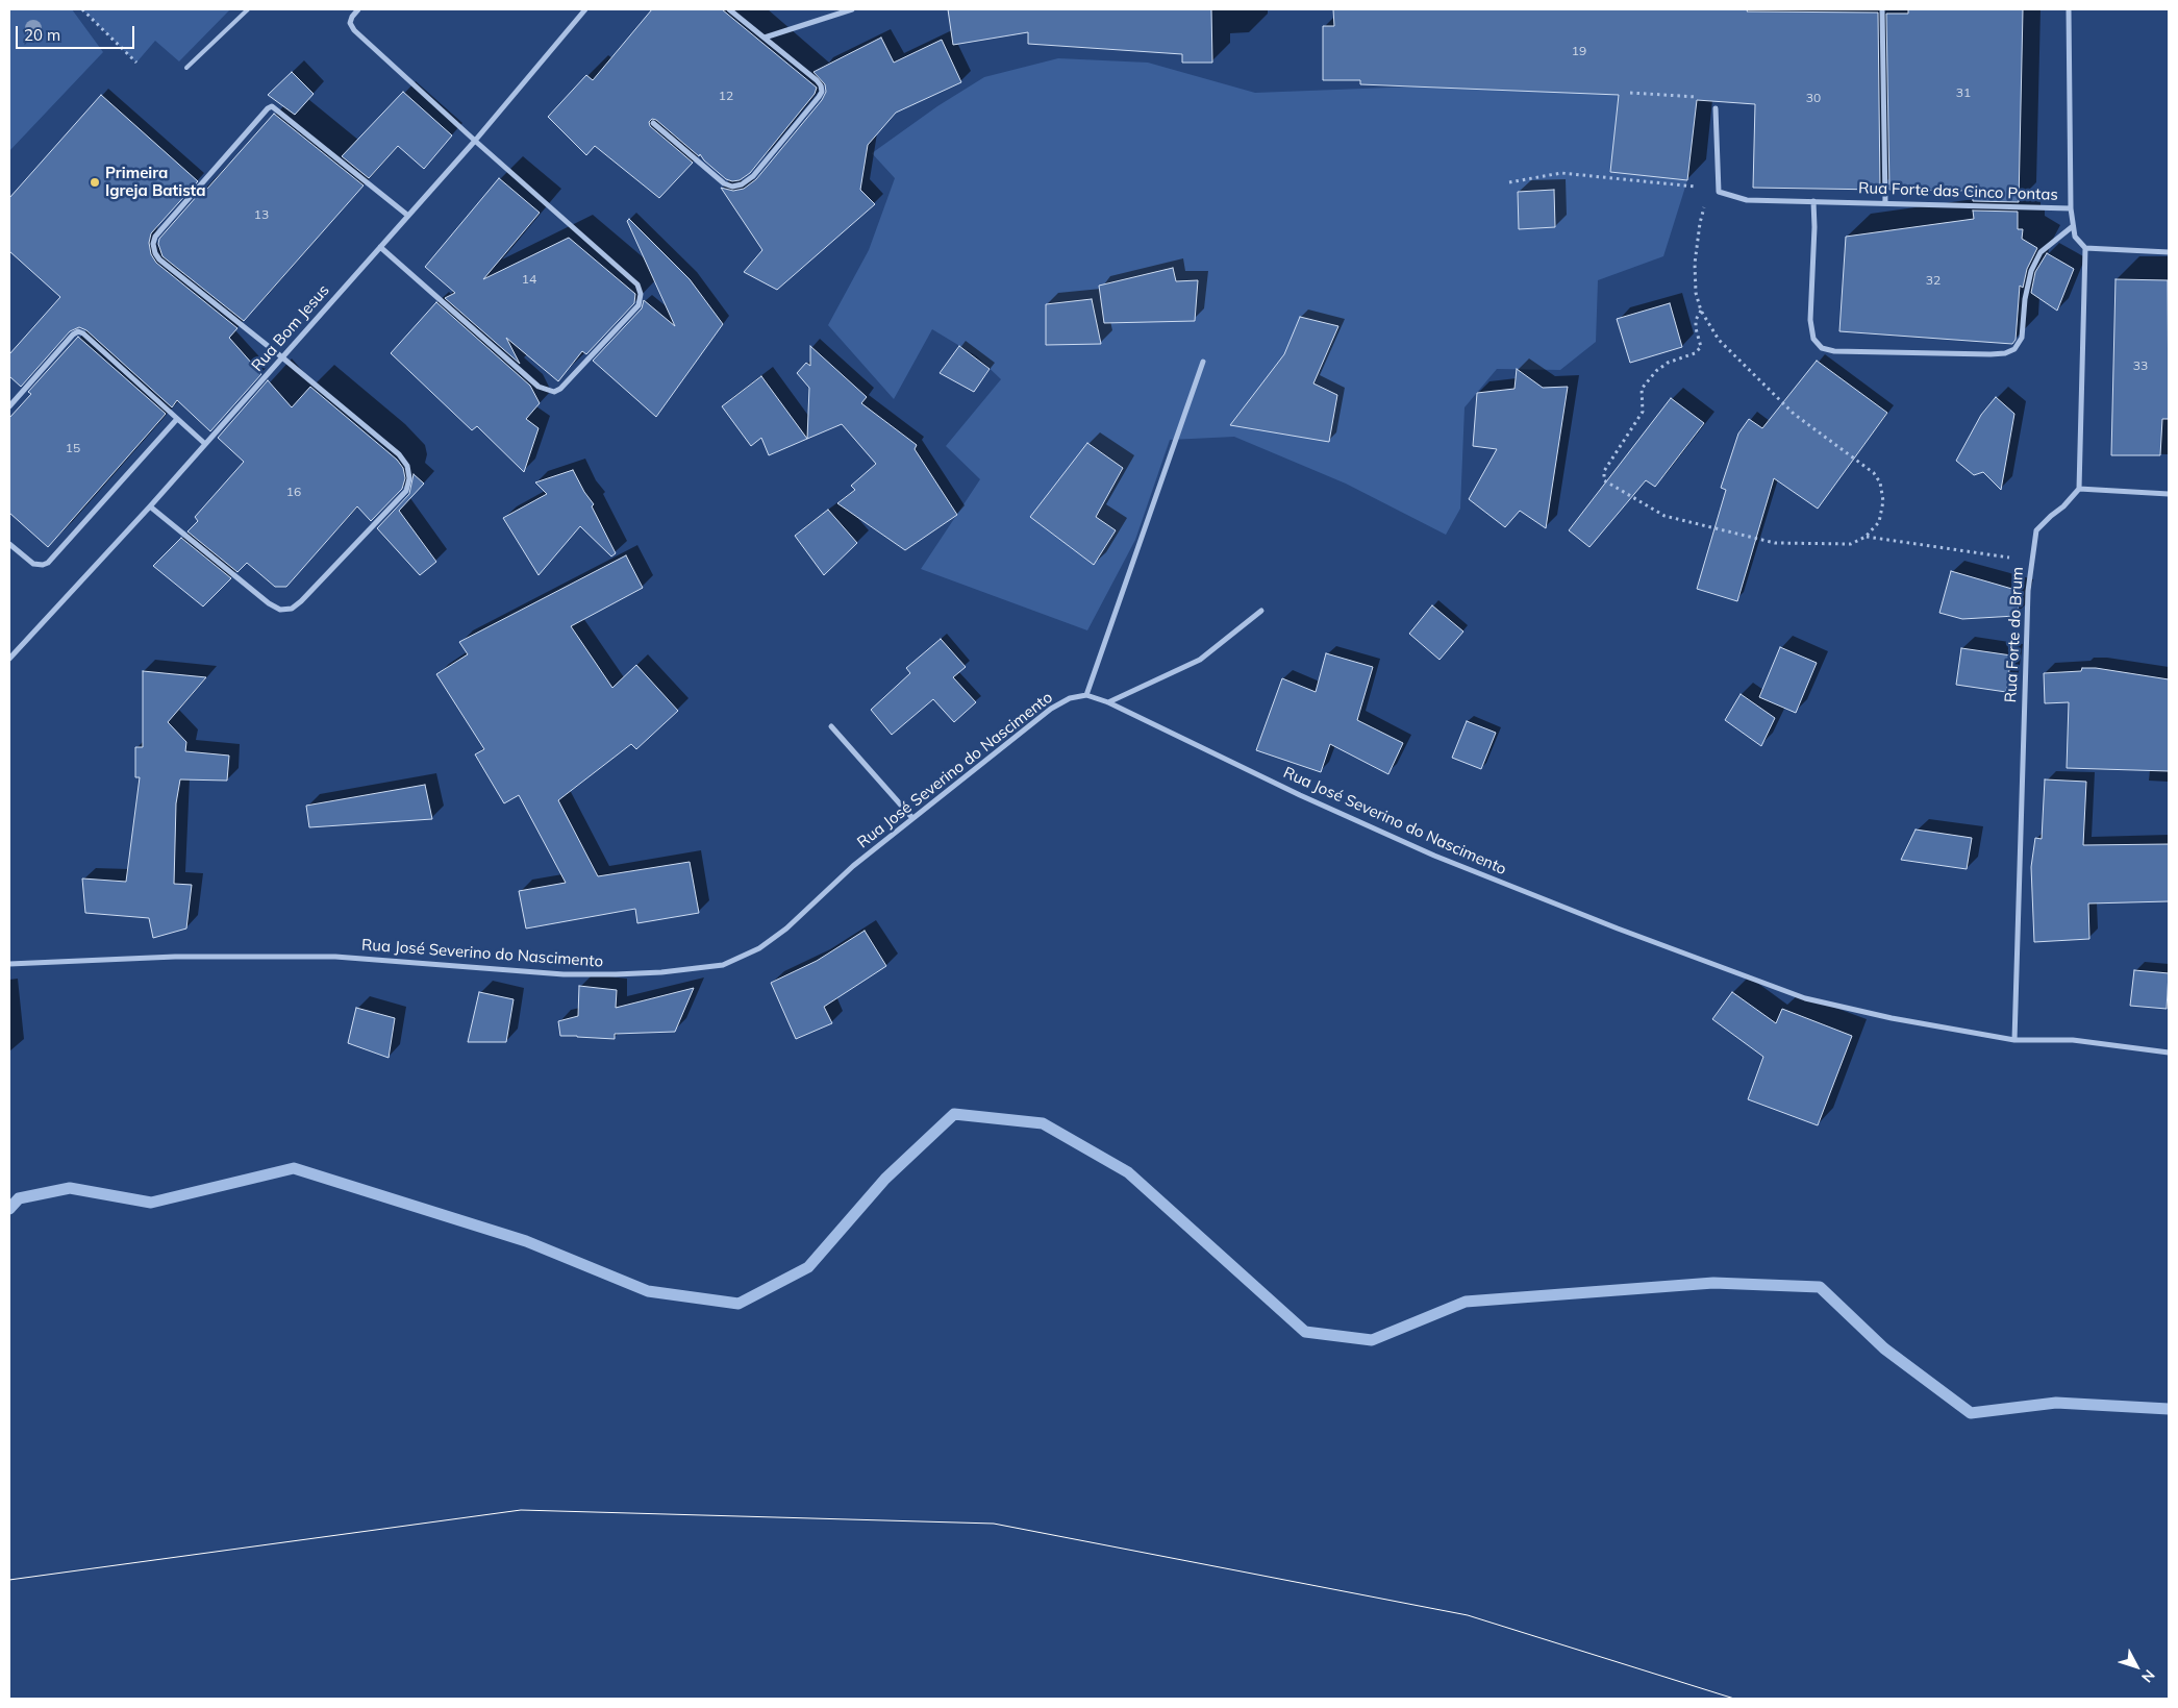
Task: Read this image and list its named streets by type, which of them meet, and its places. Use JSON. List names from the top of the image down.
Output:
{
  "streets": {
    "street": [
      "Rua Forte das Cinco Pontas",
      "Rua Bom Jesus",
      "Rua Forte do Brum",
      "Rua José Severino do Nascimento"
    ]
  },
  "crossings": [
    ["Rua Forte do Brum", "Rua José Severino do Nascimento"]
  ],
  "places": ["Primeira Igreja Batista"],
  "house_numbers": [
    "19",
    "31",
    "12",
    "30",
    "13",
    "14",
    "32",
    "33",
    "15",
    "16"
  ],
  "scale_bar": "20 m",
  "north": "bottom right"
}
